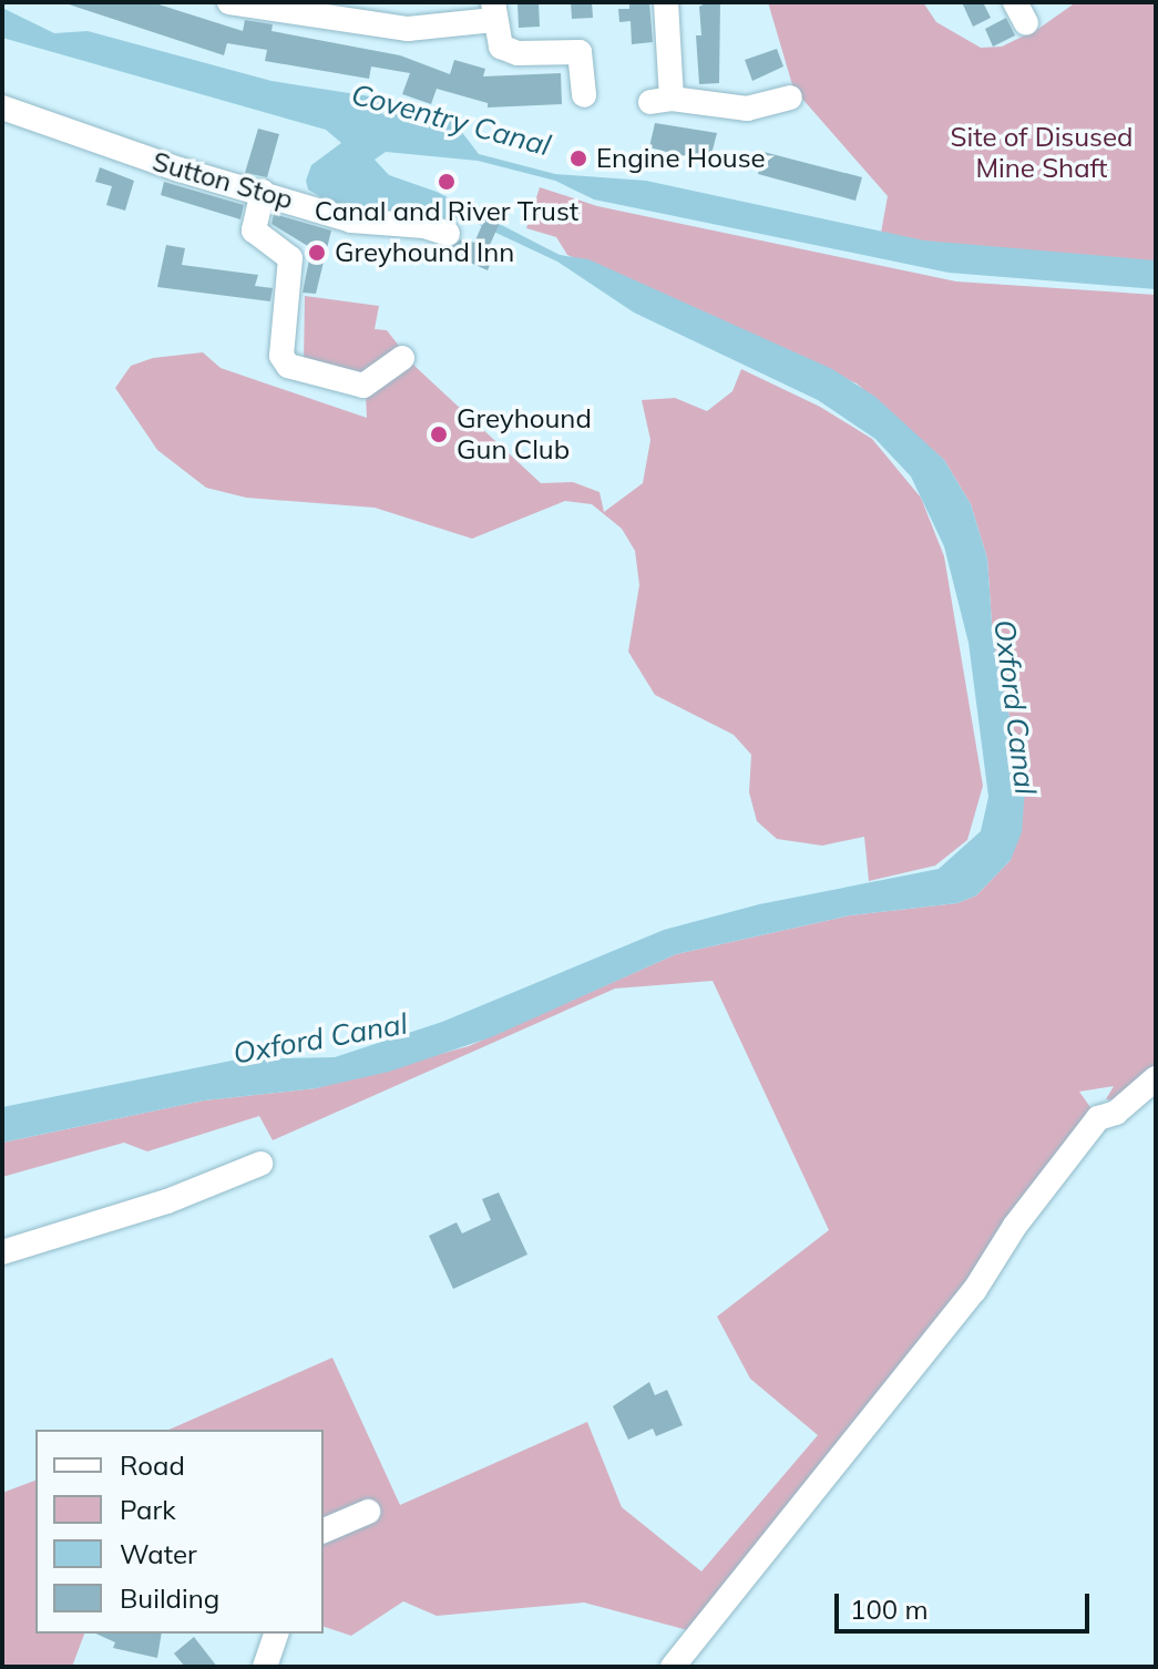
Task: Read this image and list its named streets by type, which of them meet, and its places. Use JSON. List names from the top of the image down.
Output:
{
  "streets": {
    "street": ["Sutton Stop"]
  },
  "water": ["Coventry Canal", "Oxford Canal"],
  "parks": ["Site of Disused Mine Shaft"],
  "places": [
    "Engine House",
    "Canal and River Trust",
    "Greyhound Inn",
    "Greyhound Gun Club"
  ],
  "legend": [
    "Road",
    "Park",
    "Water",
    "Building"
  ],
  "scale_bar": "100 m"
}
